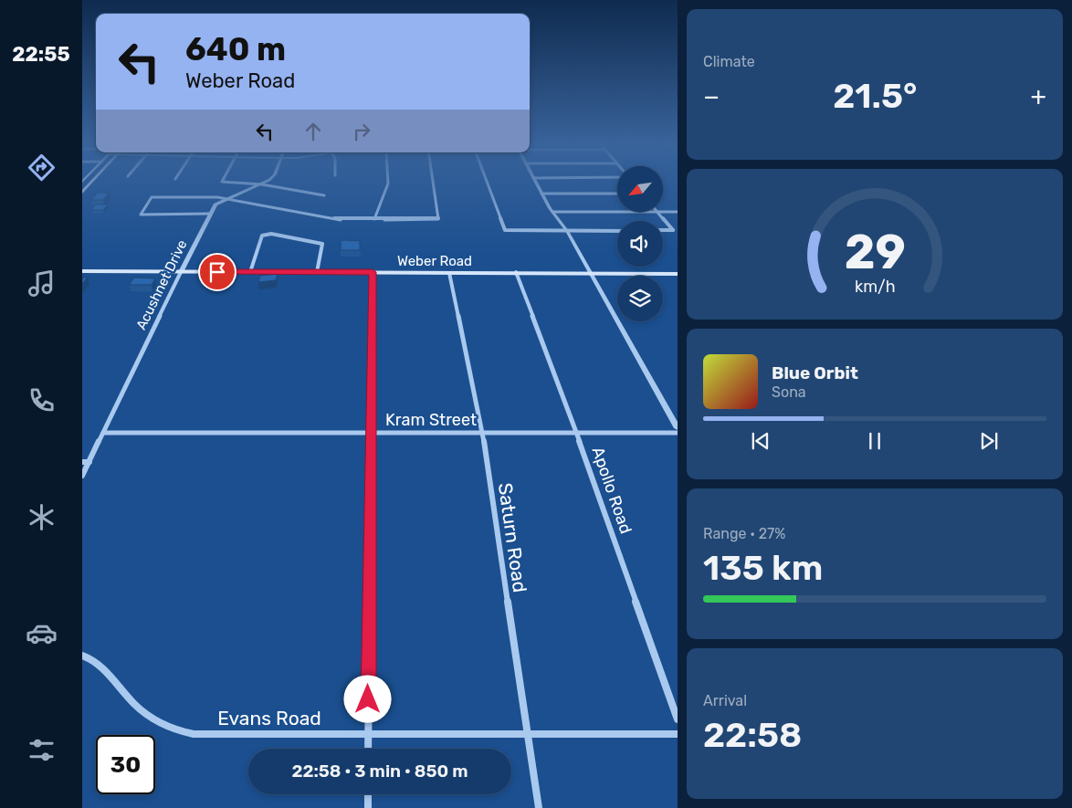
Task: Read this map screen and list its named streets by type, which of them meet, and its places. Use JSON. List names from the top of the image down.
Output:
{
  "streets": {
    "main road": ["Weber Road"],
    "street": [
      "Acushnet Drive",
      "Kram Street",
      "Apollo Road",
      "Saturn Road",
      "Evans Road"
    ]
  },
  "crossings": [
    ["Weber Road", "Acushnet Drive"],
    ["Weber Road", "Apollo Road"],
    ["Weber Road", "Saturn Road"],
    ["Acushnet Drive", "Kram Street"],
    ["Kram Street", "Apollo Road"],
    ["Kram Street", "Saturn Road"],
    ["Saturn Road", "Evans Road"]
  ],
  "north": "bottom left",
  "page": {
    "tabs": "22:55",
    "tile": [
      "Climate",
      ["Range · 27%", "135 km"],
      ["Arrival", "22:58"]
    ],
    "turn": ["640 m", "Weber Road"],
    "heat": ["−", "21.5°", "+"],
    "song": ["Blue Orbit", "Sona"],
    "limit": "30",
    "trip": "22:58 · 3 min · 850 m",
    "gauge": ["29", "km/h"]
  }
}
